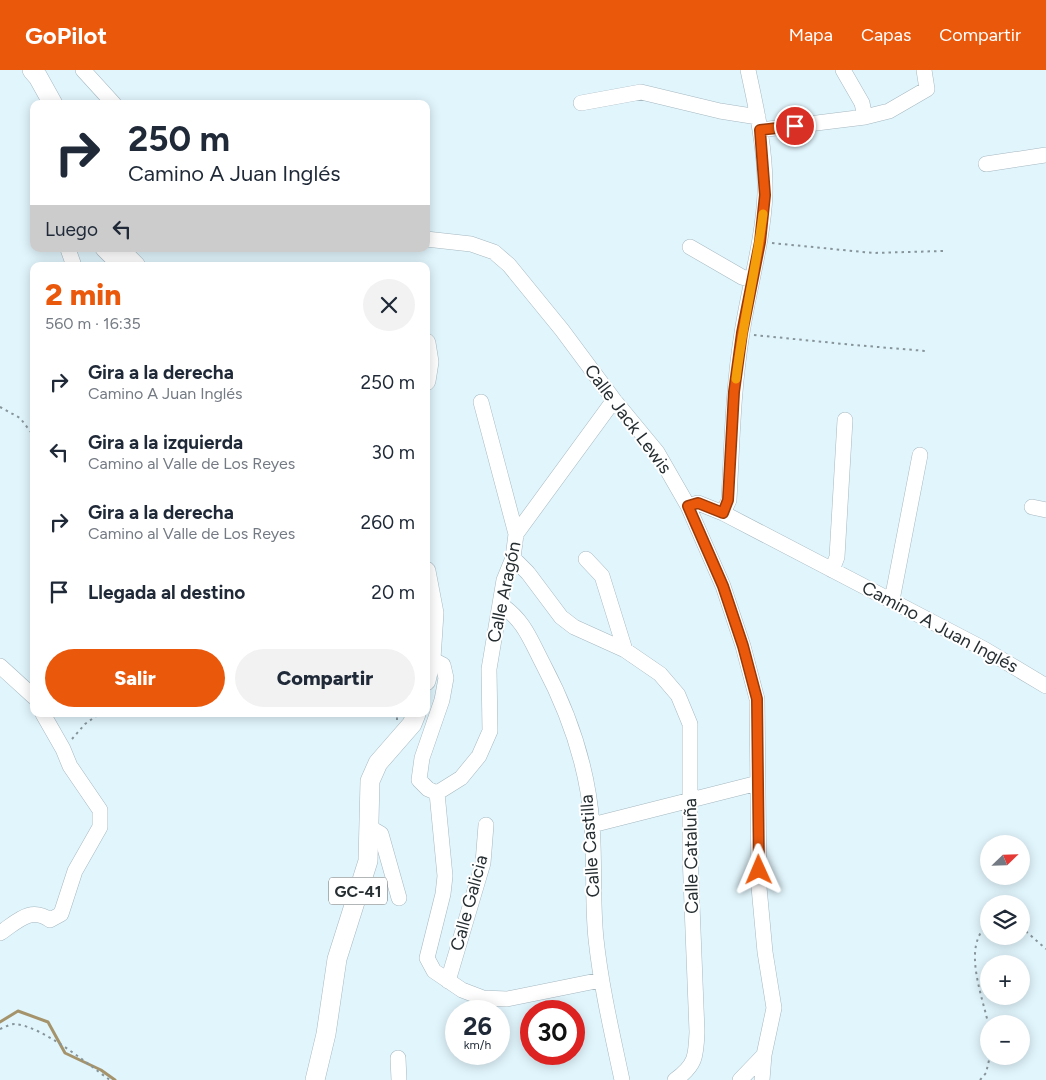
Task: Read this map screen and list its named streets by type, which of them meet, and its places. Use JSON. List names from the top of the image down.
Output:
{
  "streets": {
    "main road": ["GC-41"],
    "street": [
      "Calle Jack Lewis",
      "Calle Aragón",
      "Camino A Juan Inglés",
      "Calle Castilla",
      "Calle Cataluña",
      "Calle Galicia"
    ]
  },
  "crossings": [
    ["Calle Jack Lewis", "Calle Aragón"],
    ["Calle Jack Lewis", "Camino A Juan Inglés"],
    ["Calle Aragón", "Calle Castilla"],
    ["Calle Aragón", "Calle Cataluña"],
    ["Calle Aragón", "Calle Galicia"],
    ["Calle Castilla", "Calle Galicia"]
  ],
  "north": "top right",
  "page": {
    "header": "GoPilot",
    "nav": ["Mapa", "Capas", "Compartir"],
    "turn": ["250 m", "Camino A Juan Inglés"],
    "then": "Luego",
    "heading": ["2 min", "560 m · 16:35"],
    "list": [
      {
        "name": "Gira a la derecha",
        "note": "Camino A Juan Inglés",
        "value": "250 m"
      },
      {
        "name": "Gira a la izquierda",
        "note": "Camino al Valle de Los Reyes",
        "value": "30 m"
      },
      {
        "name": "Gira a la derecha",
        "note": "Camino al Valle de Los Reyes",
        "value": "260 m"
      },
      {
        "name": "Llegada al destino",
        "value": "20 m"
      }
    ],
    "buttons": ["Salir", "Compartir"],
    "map_buttons": ["+", "−"],
    "speed": "26 km/h",
    "limit": "30"
  }
}
